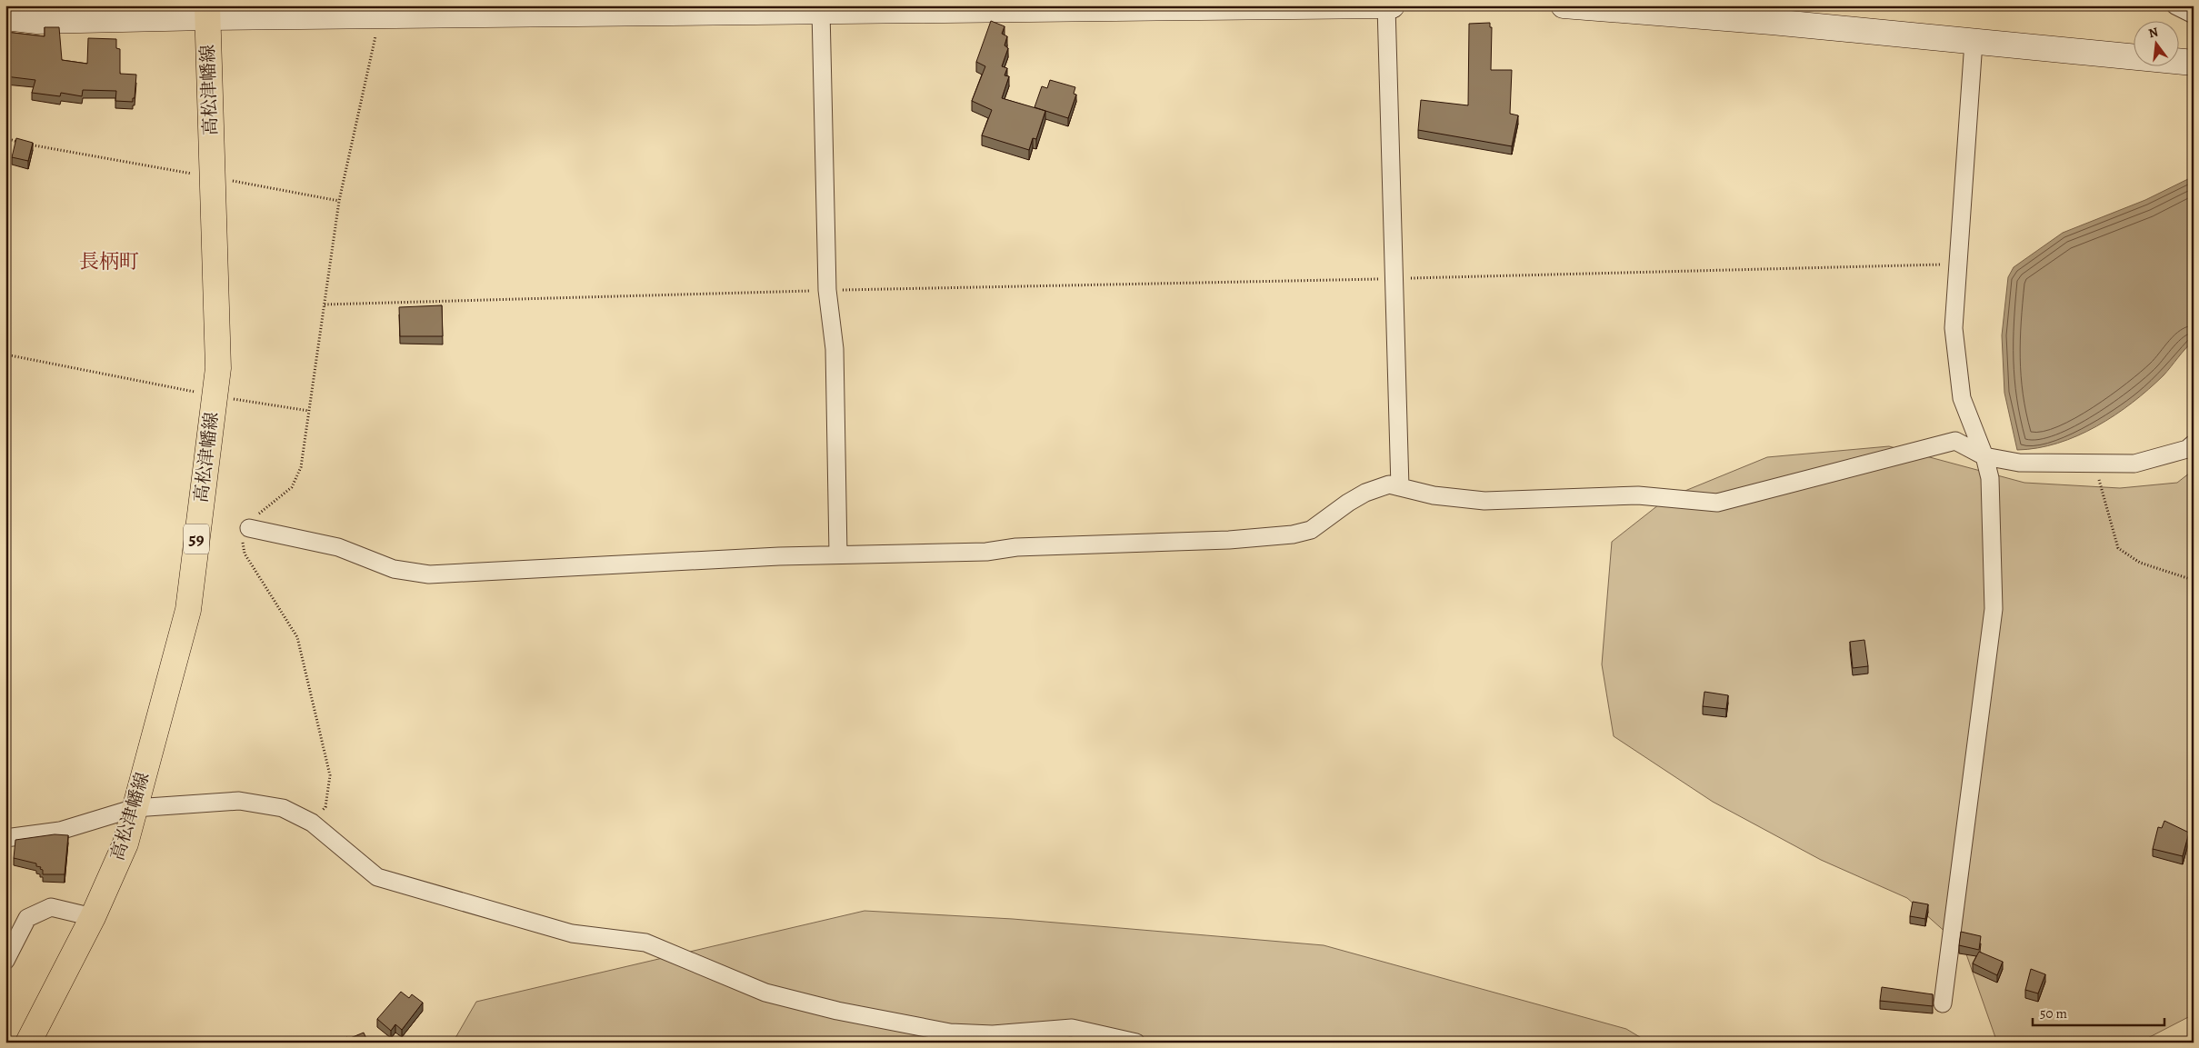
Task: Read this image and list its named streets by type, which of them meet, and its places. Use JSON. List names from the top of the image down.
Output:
{
  "streets": {
    "main road": ["高松津幡線", "59"]
  },
  "districts": ["長柄町"],
  "scale_bar": "50 m",
  "north": "top"
}
